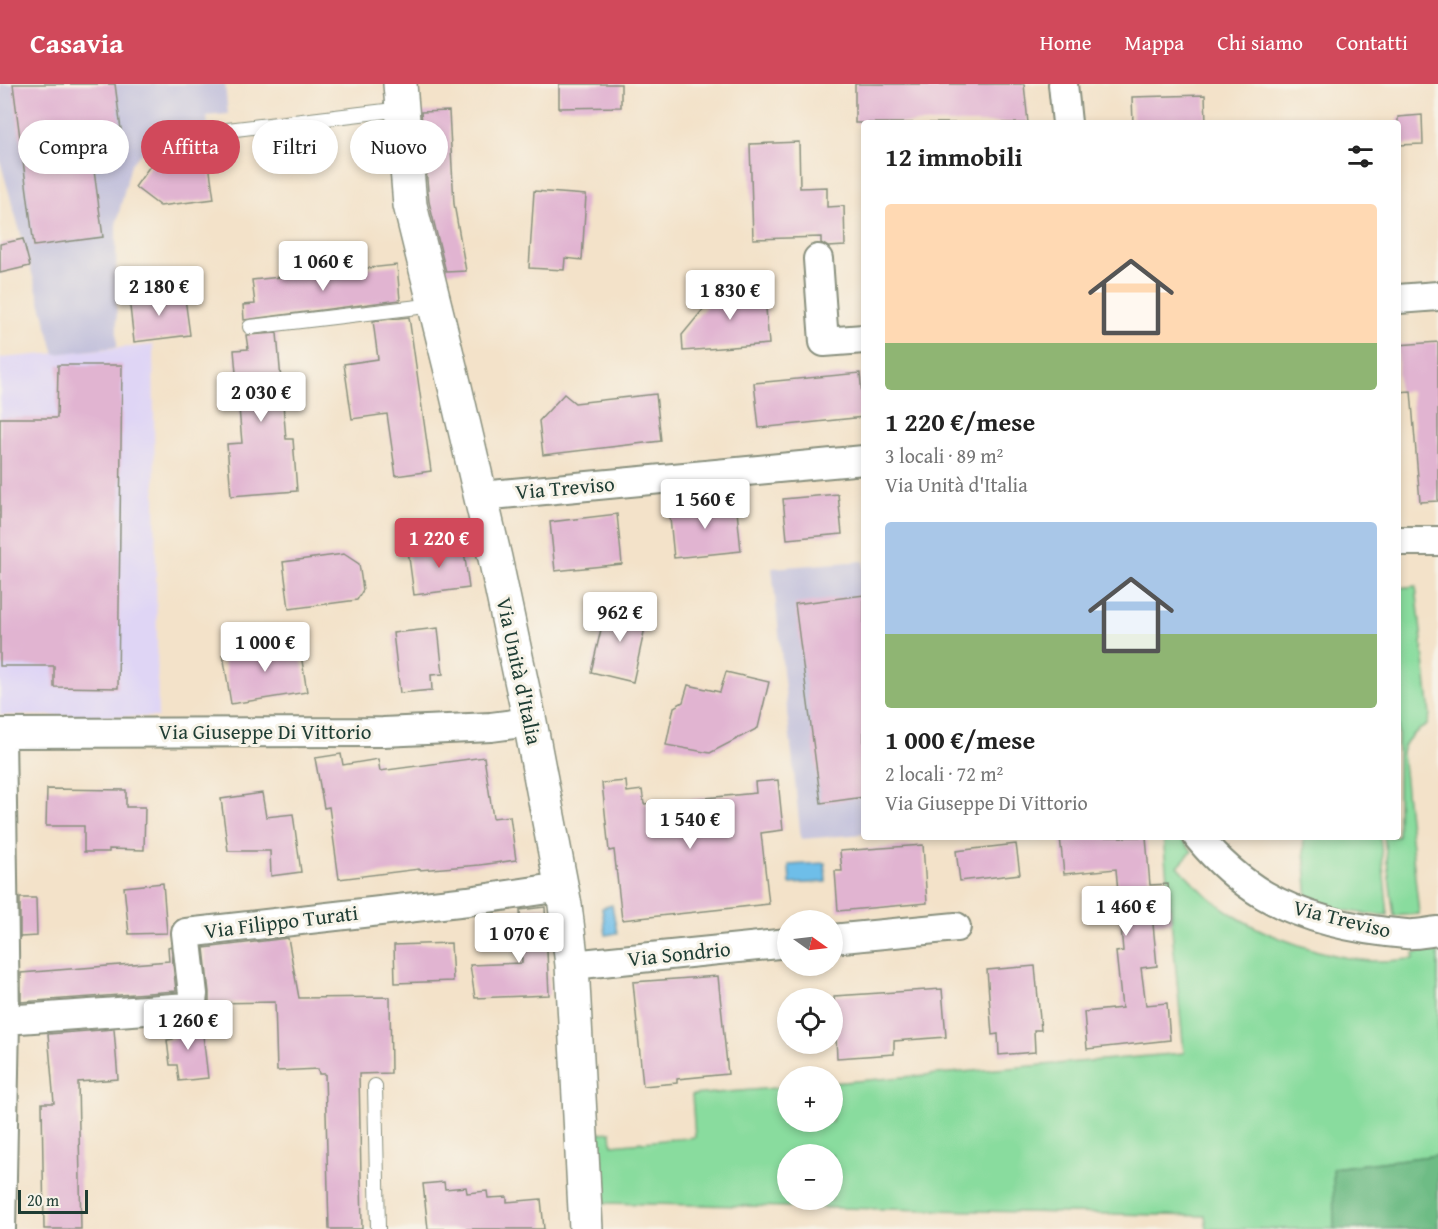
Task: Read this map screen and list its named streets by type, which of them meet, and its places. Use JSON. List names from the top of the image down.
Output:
{
  "streets": {
    "street": [
      "Via Treviso",
      "Via Unità d'Italia",
      "Via Giuseppe Di Vittorio",
      "Via Filippo Turati",
      "Via Sondrio"
    ]
  },
  "crossings": [
    ["Via Treviso", "Via Unità d'Italia"],
    ["Via Unità d'Italia", "Via Giuseppe Di Vittorio"],
    ["Via Unità d'Italia", "Via Filippo Turati"],
    ["Via Unità d'Italia", "Via Sondrio"]
  ],
  "scale_bar": "20 m",
  "north": "right",
  "page": {
    "header": "Casavia",
    "nav": [
      "Home",
      "Mappa",
      "Chi siamo",
      "Contatti"
    ],
    "chip": [
      "Compra",
      "Affitta",
      "Filtri",
      "Nuovo"
    ],
    "heading": "12 immobili",
    "list": [
      {
        "name": "1 220 €/mese",
        "note": "3 locali · 89 m² · Via Unità d'Italia"
      },
      {
        "name": "1 000 €/mese",
        "note": "2 locali · 72 m² · Via Giuseppe Di Vittorio"
      }
    ],
    "price": [
      "1 060 €",
      "2 180 €",
      "1 830 €",
      "2 030 €",
      "1 560 €",
      "1 220 €",
      "962 €",
      "1 000 €",
      "1 540 €",
      "1 460 €",
      "1 070 €",
      "1 260 €"
    ],
    "map_buttons": ["+", "−"],
    "scale": "20 m"
  }
}
